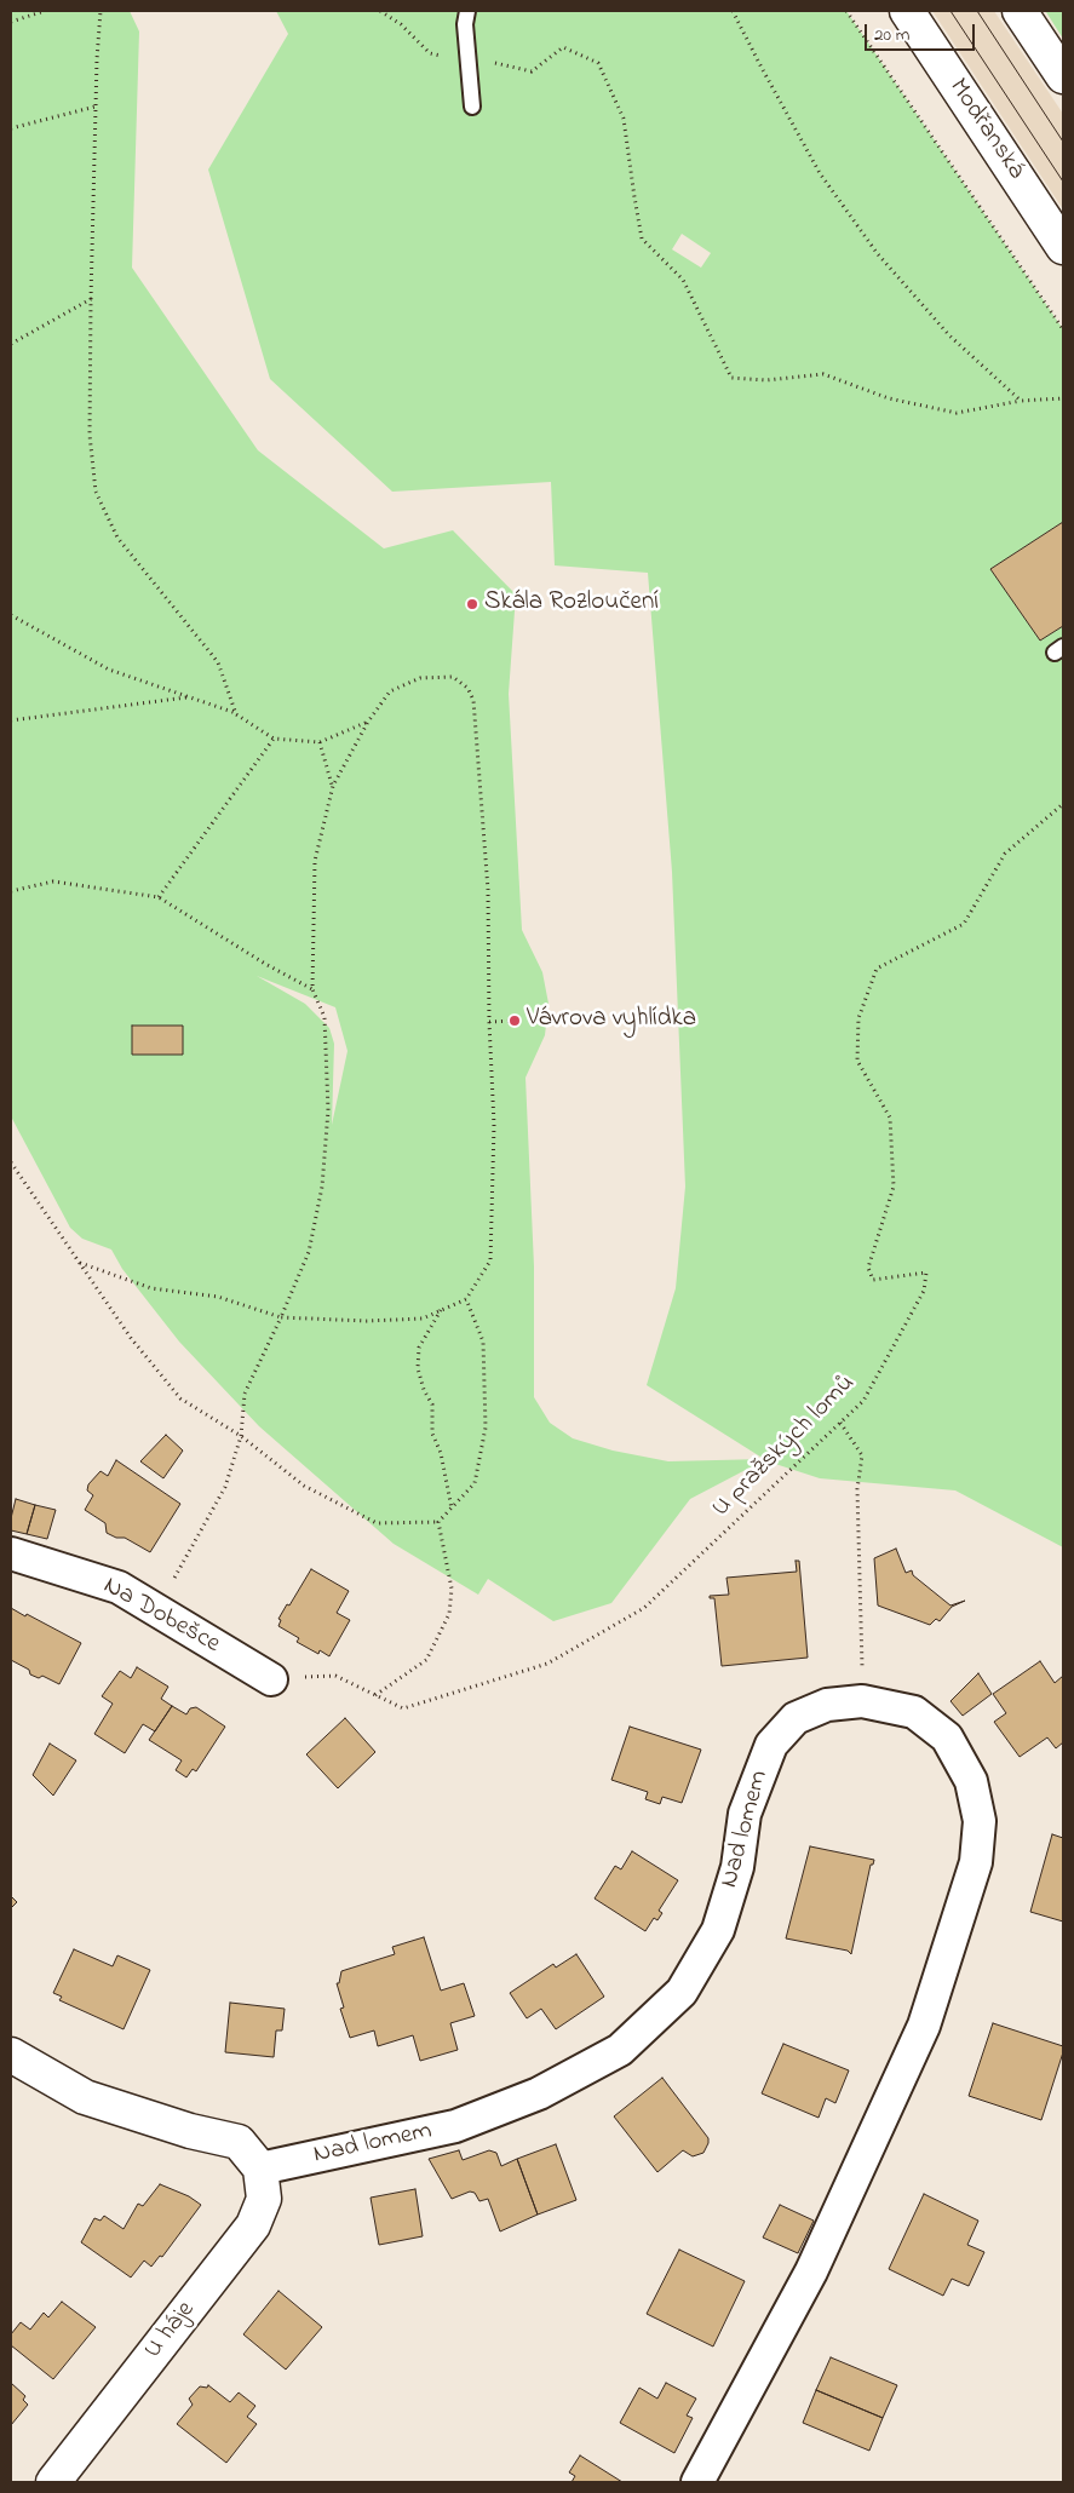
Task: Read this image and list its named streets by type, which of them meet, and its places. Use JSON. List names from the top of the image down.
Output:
{
  "streets": {
    "street": [
      "Modřanská",
      "Na Dobešce",
      "Nad lomem",
      "U háje"
    ],
    "path": ["U pražských lomů"]
  },
  "crossings": [
    ["U pražských lomů", "Na Dobešce"],
    ["Nad lomem", "U háje"]
  ],
  "places": ["Skála Rozloučení", "Vávrova vyhlídka"],
  "scale_bar": "20 m"
}
